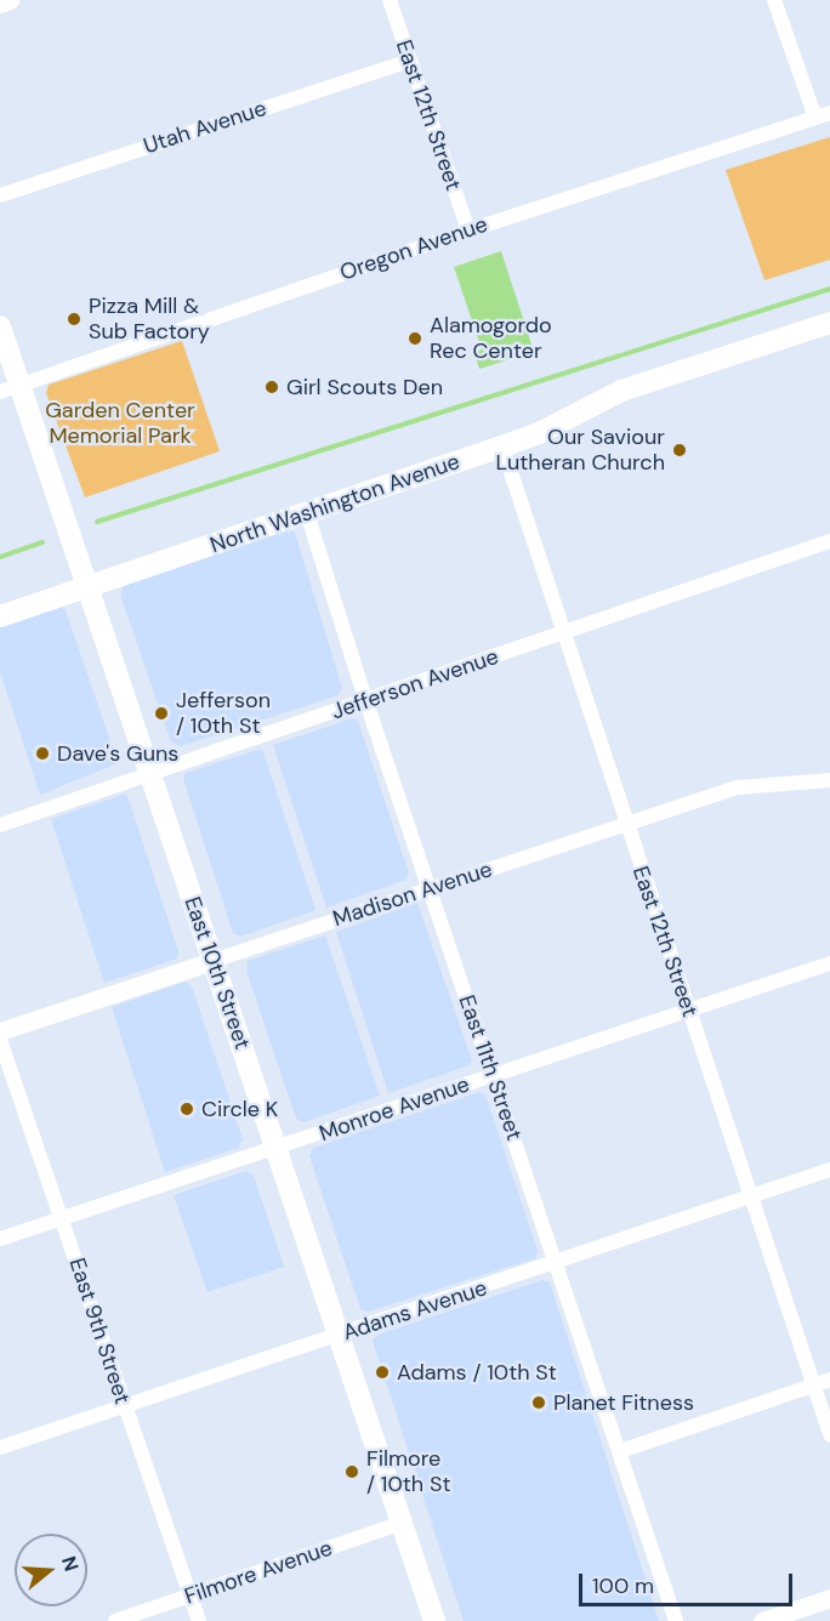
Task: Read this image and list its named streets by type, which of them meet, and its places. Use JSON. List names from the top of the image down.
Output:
{
  "streets": {
    "main road": ["North Washington Avenue", "East 10th Street"],
    "street": [
      "East 12th Street",
      "Utah Avenue",
      "Oregon Avenue",
      "Jefferson Avenue",
      "Madison Avenue",
      "East 11th Street",
      "Monroe Avenue",
      "Adams Avenue",
      "East 9th Street",
      "Filmore Avenue"
    ]
  },
  "crossings": [
    ["East 12th Street", "Utah Avenue"],
    ["East 12th Street", "Oregon Avenue"],
    ["East 12th Street", "North Washington Avenue"],
    ["East 12th Street", "Jefferson Avenue"],
    ["East 12th Street", "Madison Avenue"],
    ["East 12th Street", "Monroe Avenue"],
    ["East 12th Street", "Adams Avenue"],
    ["Oregon Avenue", "East 10th Street"],
    ["North Washington Avenue", "East 10th Street"],
    ["North Washington Avenue", "East 11th Street"],
    ["Jefferson Avenue", "East 10th Street"],
    ["Jefferson Avenue", "East 11th Street"],
    ["Madison Avenue", "East 10th Street"],
    ["Madison Avenue", "East 11th Street"],
    ["East 10th Street", "Monroe Avenue"],
    ["East 10th Street", "Adams Avenue"],
    ["East 10th Street", "Filmore Avenue"],
    ["East 11th Street", "Monroe Avenue"],
    ["East 11th Street", "Adams Avenue"],
    ["Monroe Avenue", "East 9th Street"],
    ["Adams Avenue", "East 9th Street"],
    ["East 9th Street", "Filmore Avenue"]
  ],
  "parks": ["Garden Center Memorial Park"],
  "places": [
    "Pizza Mill & Sub Factory",
    "Alamogordo Rec Center",
    "Girl Scouts Den",
    "Our Saviour Lutheran Church",
    "Jefferson / 10th St",
    "Dave's Guns",
    "Circle K",
    "Adams / 10th St",
    "Planet Fitness",
    "Filmore / 10th St"
  ],
  "scale_bar": "100 m",
  "north": "right"
}
